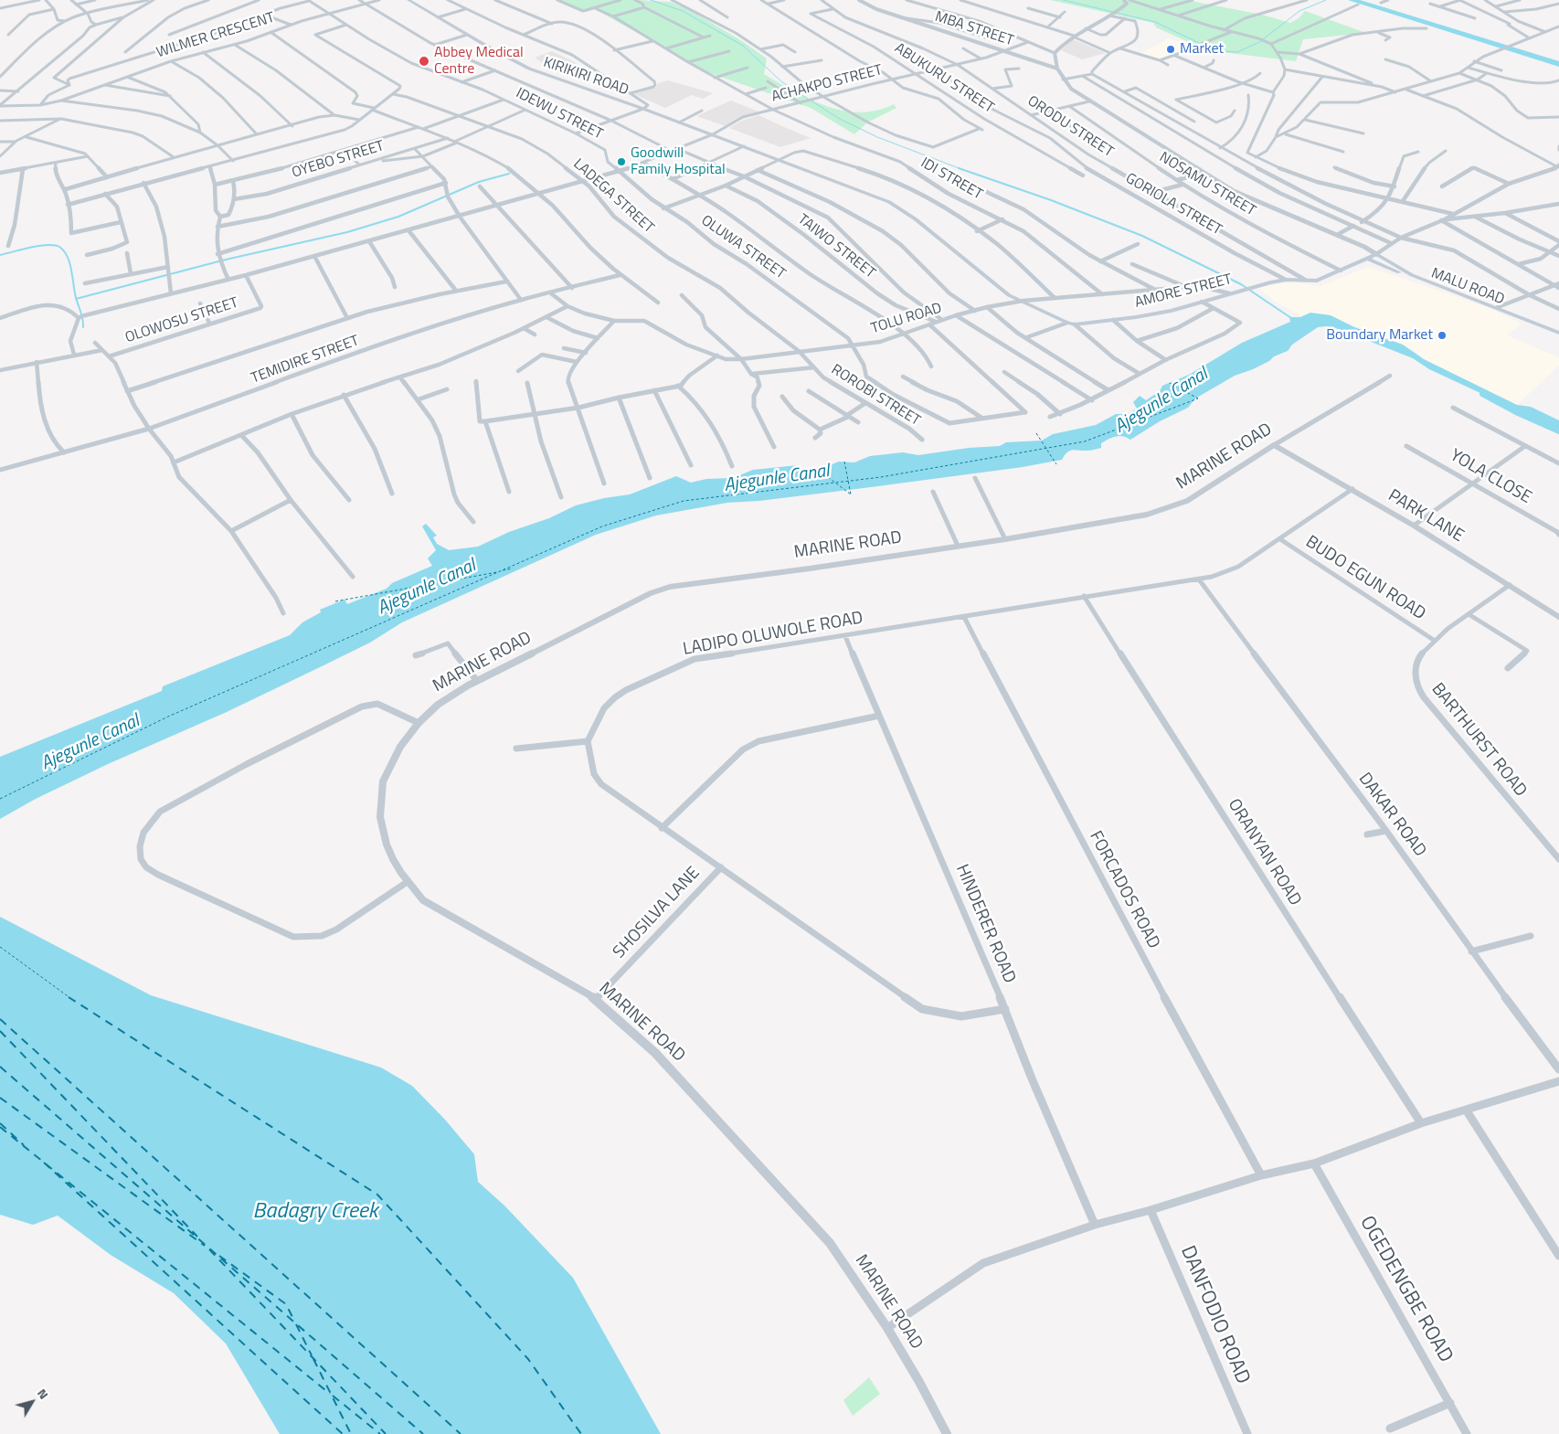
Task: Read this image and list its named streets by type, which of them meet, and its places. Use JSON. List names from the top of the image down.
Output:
{
  "streets": {
    "main road": ["KIRIKIRI ROAD", "MALU ROAD", "AMORE STREET"],
    "street": [
      "MBA STREET",
      "WILMER CRESCENT",
      "ABUKURU STREET",
      "ACHAKPO STREET",
      "IDEWU STREET",
      "ORODU STREET",
      "OYEBO STREET",
      "IDI STREET",
      "NOSAMU STREET",
      "LADEGA STREET",
      "GORIOLA STREET",
      "TAIWO STREET",
      "OLUWA STREET",
      "TOLU ROAD",
      "OLOWOSU STREET",
      "TEMIDIRE STREET",
      "ROROBI STREET",
      "MARINE ROAD",
      "YOLA CLOSE",
      "PARK LANE",
      "BUDO EGUN ROAD",
      "LADIPO OLUWOLE ROAD",
      "BARTHURST ROAD",
      "DAKAR ROAD",
      "ORANYAN ROAD",
      "FORCADOS ROAD",
      "SHOSILVA LANE",
      "HINDERER ROAD",
      "OGEDENGBE ROAD",
      "DANFODIO ROAD"
    ]
  },
  "crossings": [
    ["MBA STREET", "ACHAKPO STREET"],
    ["WILMER CRESCENT", "IDEWU STREET"],
    ["KIRIKIRI ROAD", "ACHAKPO STREET"],
    ["KIRIKIRI ROAD", "AMORE STREET"],
    ["ABUKURU STREET", "ACHAKPO STREET"],
    ["ABUKURU STREET", "ORODU STREET"],
    ["ACHAKPO STREET", "IDEWU STREET"],
    ["ACHAKPO STREET", "ORODU STREET"],
    ["ACHAKPO STREET", "IDI STREET"],
    ["ACHAKPO STREET", "LADEGA STREET"],
    ["ACHAKPO STREET", "GORIOLA STREET"],
    ["ACHAKPO STREET", "OLUWA STREET"],
    ["ACHAKPO STREET", "OLOWOSU STREET"],
    ["IDEWU STREET", "OLUWA STREET"],
    ["ORODU STREET", "AMORE STREET"],
    ["IDI STREET", "TOLU ROAD"],
    ["NOSAMU STREET", "AMORE STREET"],
    ["LADEGA STREET", "TOLU ROAD"],
    ["LADEGA STREET", "ROROBI STREET"],
    ["GORIOLA STREET", "AMORE STREET"],
    ["TAIWO STREET", "TOLU ROAD"],
    ["OLUWA STREET", "TOLU ROAD"],
    ["MALU ROAD", "AMORE STREET"],
    ["AMORE STREET", "TOLU ROAD"],
    ["TOLU ROAD", "TEMIDIRE STREET"],
    ["TOLU ROAD", "ROROBI STREET"],
    ["MARINE ROAD", "PARK LANE"],
    ["MARINE ROAD", "SHOSILVA LANE"],
    ["PARK LANE", "LADIPO OLUWOLE ROAD"],
    ["PARK LANE", "BARTHURST ROAD"],
    ["BUDO EGUN ROAD", "LADIPO OLUWOLE ROAD"],
    ["BUDO EGUN ROAD", "BARTHURST ROAD"],
    ["LADIPO OLUWOLE ROAD", "DAKAR ROAD"],
    ["LADIPO OLUWOLE ROAD", "ORANYAN ROAD"],
    ["LADIPO OLUWOLE ROAD", "FORCADOS ROAD"],
    ["LADIPO OLUWOLE ROAD", "HINDERER ROAD"]
  ],
  "water": ["Ajegunle Canal", "Badagry Creek"],
  "places": [
    "Market",
    "Abbey Medical Centre",
    "Goodwill Family Hospital",
    "Boundary Market"
  ],
  "north": "top right"
}
